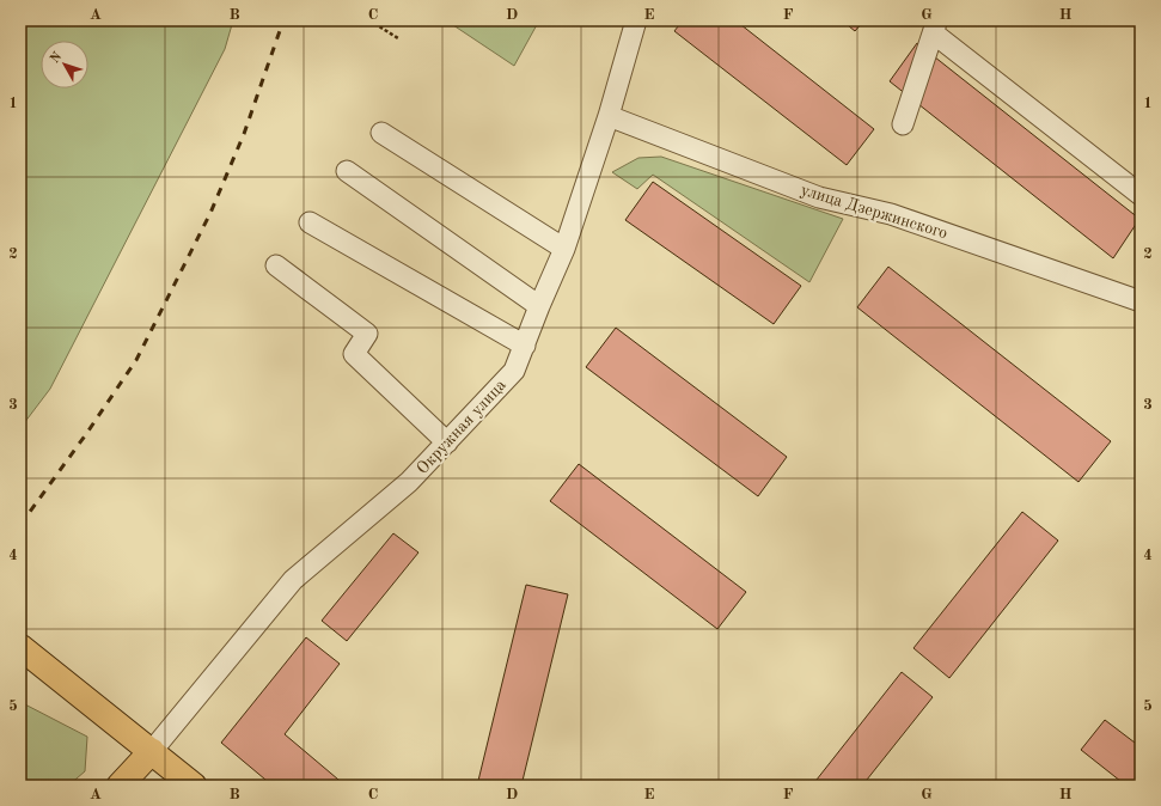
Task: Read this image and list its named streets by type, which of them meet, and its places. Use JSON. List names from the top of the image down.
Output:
{
  "streets": {
    "street": ["улица Дзержинского", "Окружная улица"]
  },
  "crossings": [
    ["улица Дзержинского", "Окружная улица"]
  ],
  "north": "top left",
  "grid": {
    "columns": [
      "A",
      "B",
      "C",
      "D",
      "E",
      "F",
      "G",
      "H"
    ],
    "rows": [
      "1",
      "2",
      "3",
      "4",
      "5"
    ]
  }
}
